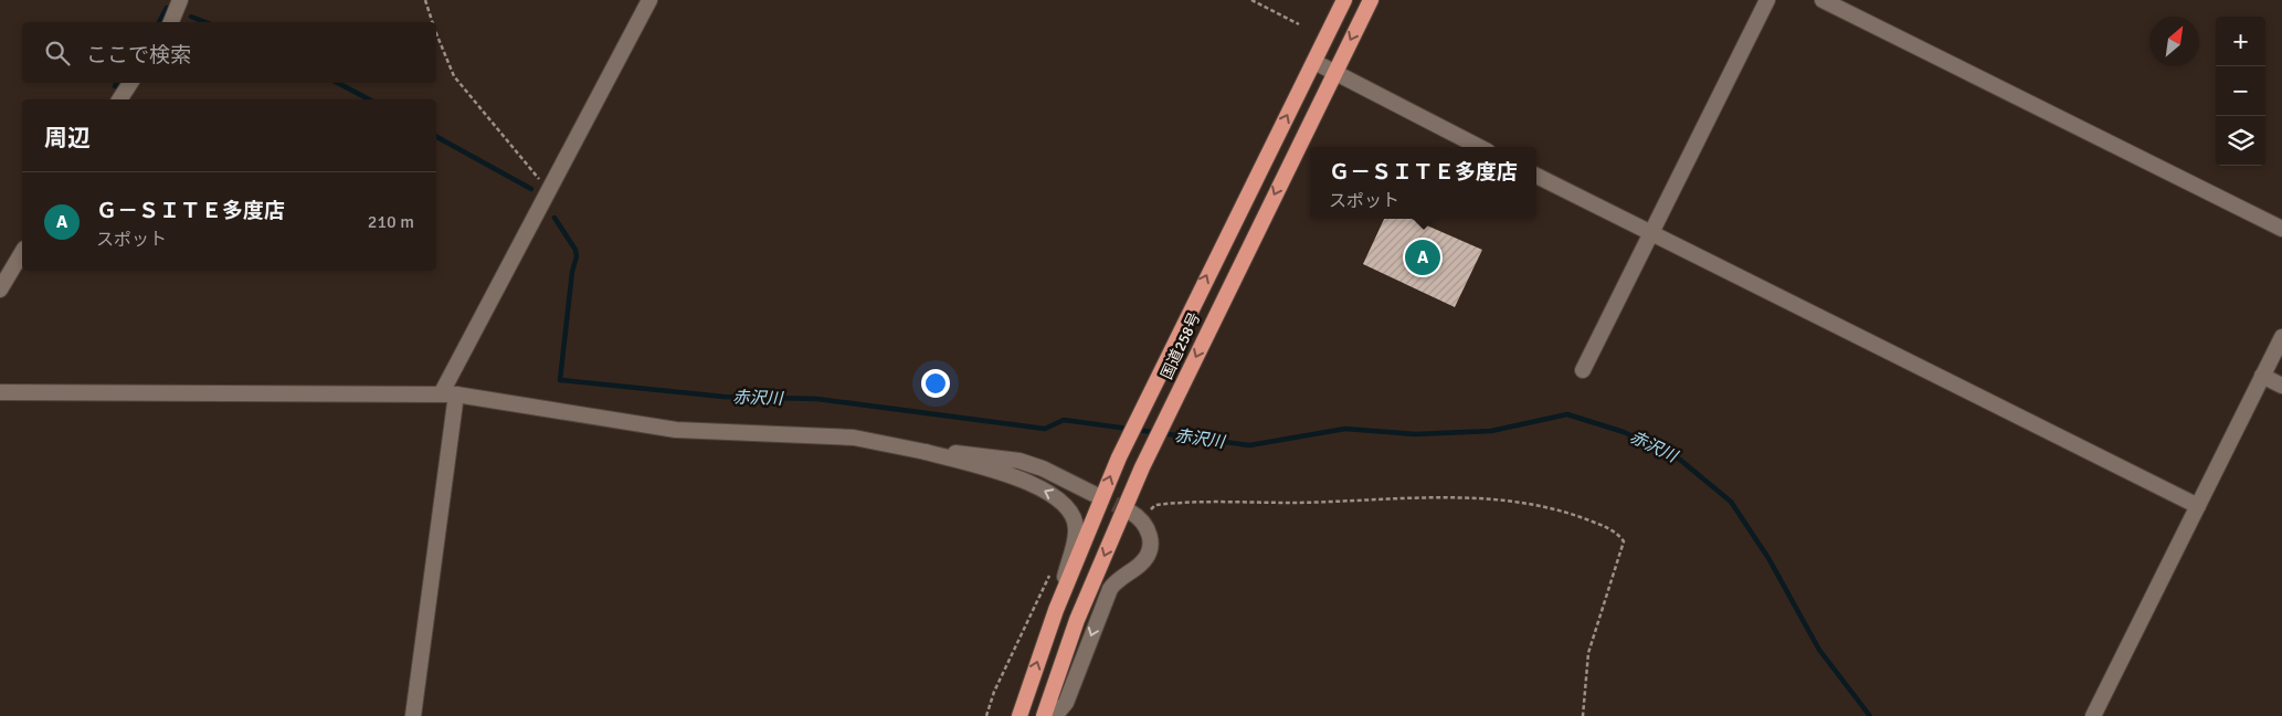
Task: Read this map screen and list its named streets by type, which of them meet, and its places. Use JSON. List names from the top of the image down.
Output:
{
  "streets": {
    "highway": ["国道258号"]
  },
  "water": ["赤沢川"],
  "north": "top right",
  "page": {
    "map_buttons": ["+", "−"],
    "search": "ここで検索",
    "heading": "周辺",
    "popup": ["Ｇ－ＳＩＴＥ多度店", "スポット"],
    "list": [
      {
        "mark": "A",
        "name": "Ｇ－ＳＩＴＥ多度店",
        "note": "スポット",
        "value": "210 m"
      }
    ],
    "pins": "A"
  }
}
